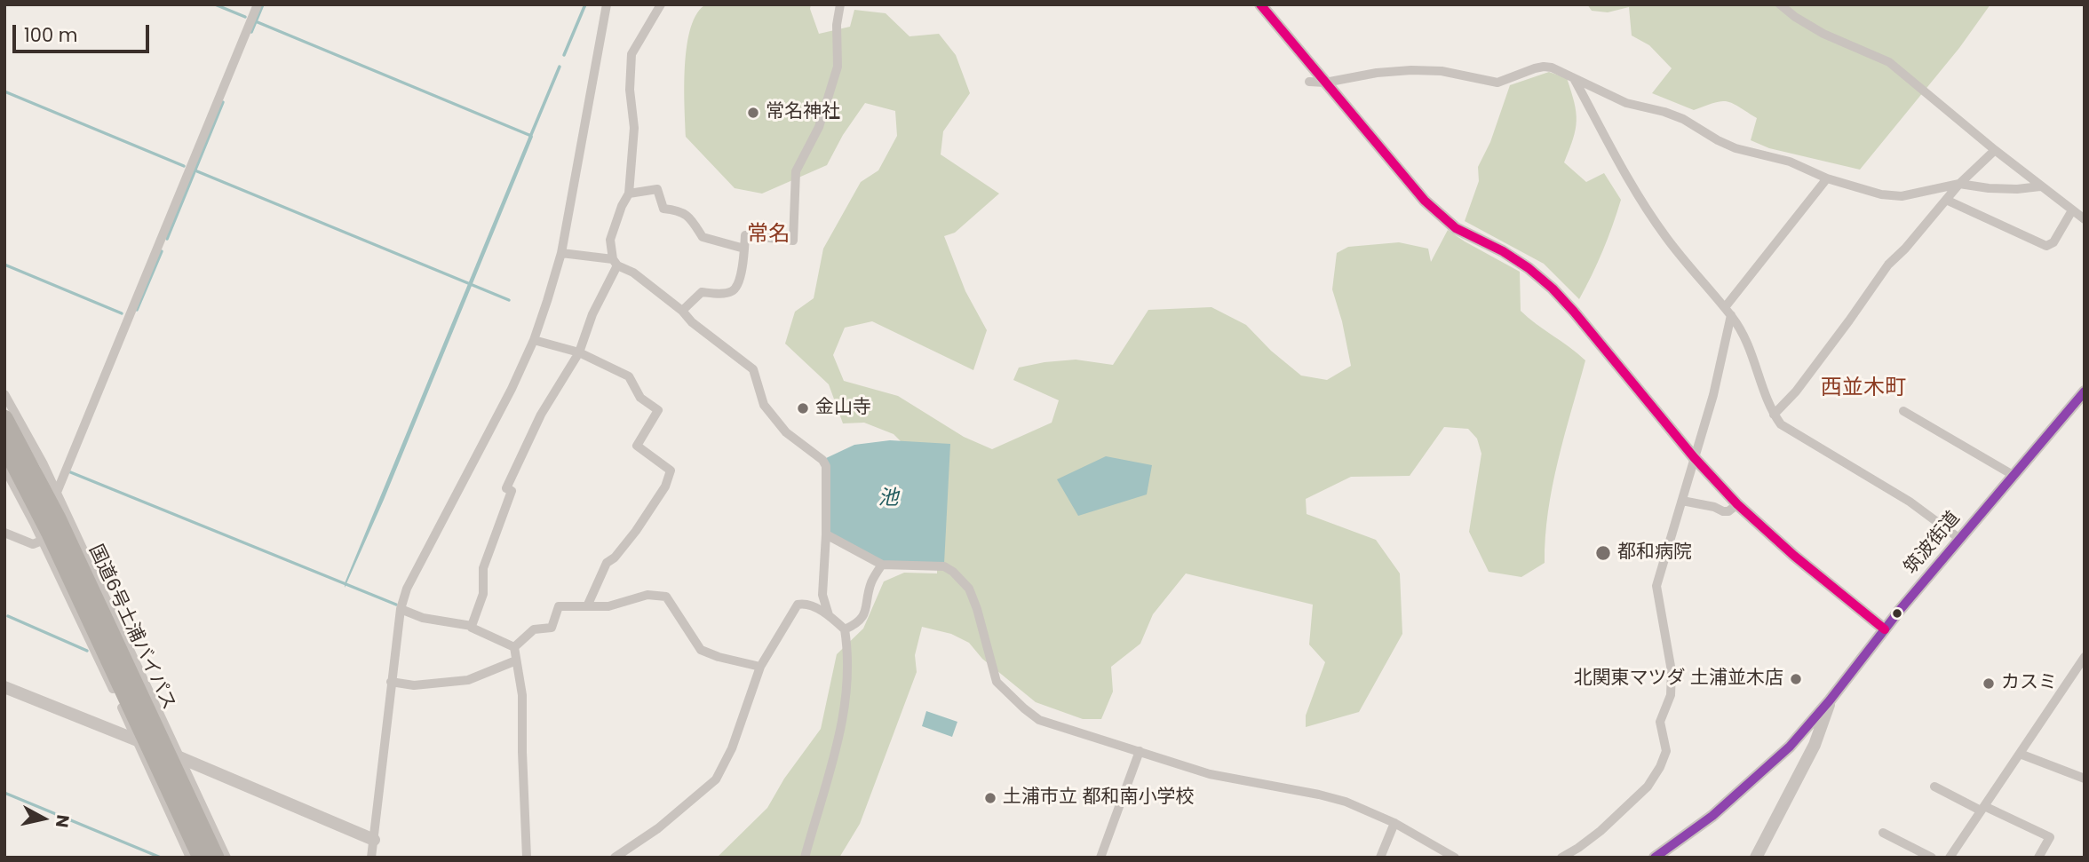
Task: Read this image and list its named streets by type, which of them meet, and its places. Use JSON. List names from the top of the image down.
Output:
{
  "streets": {
    "highway": ["国道6号土浦バイパス"],
    "street": ["筑波街道"]
  },
  "districts": ["常名", "西並木町"],
  "water": ["池"],
  "places": [
    "常名神社",
    "金山寺",
    "都和病院",
    "北関東マツダ 土浦並木店",
    "カスミ",
    "土浦市立 都和南小学校"
  ],
  "scale_bar": "100 m",
  "north": "right"
}
